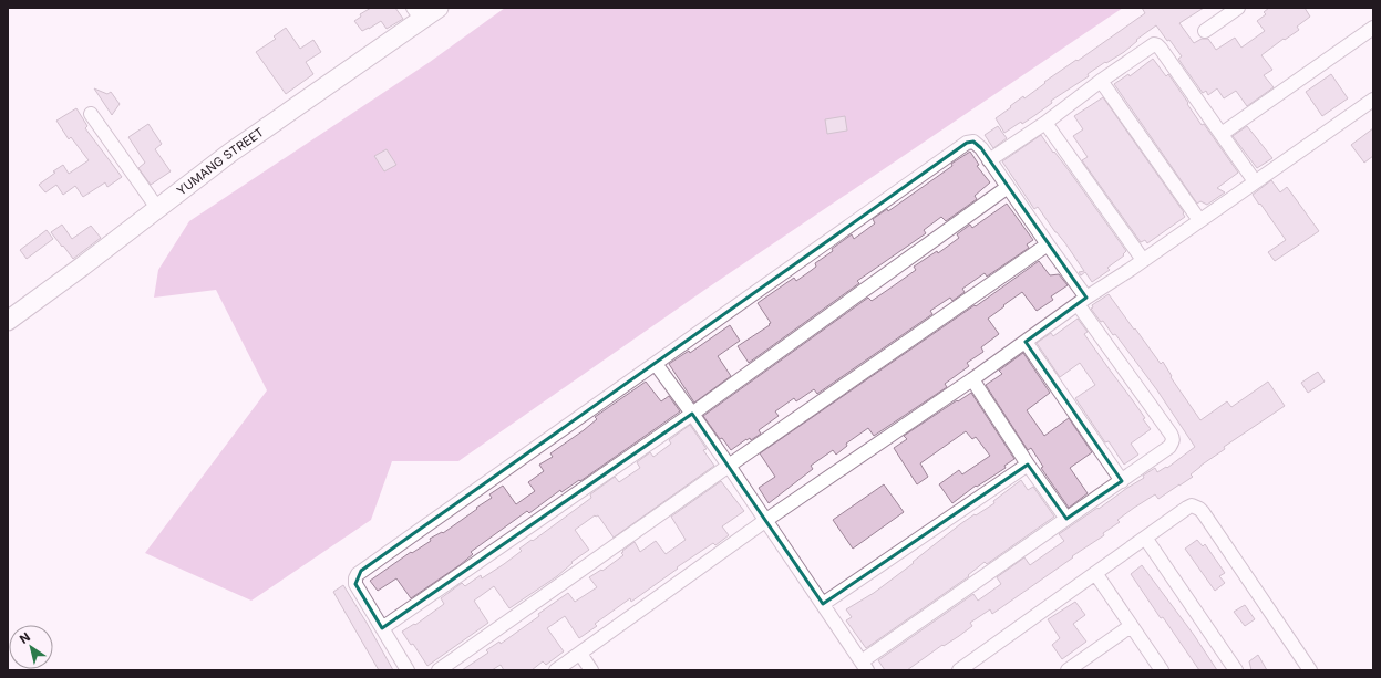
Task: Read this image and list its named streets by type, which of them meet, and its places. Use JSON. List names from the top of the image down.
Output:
{
  "streets": {
    "main road": ["YUMANG STREET"]
  },
  "north": "top left"
}
